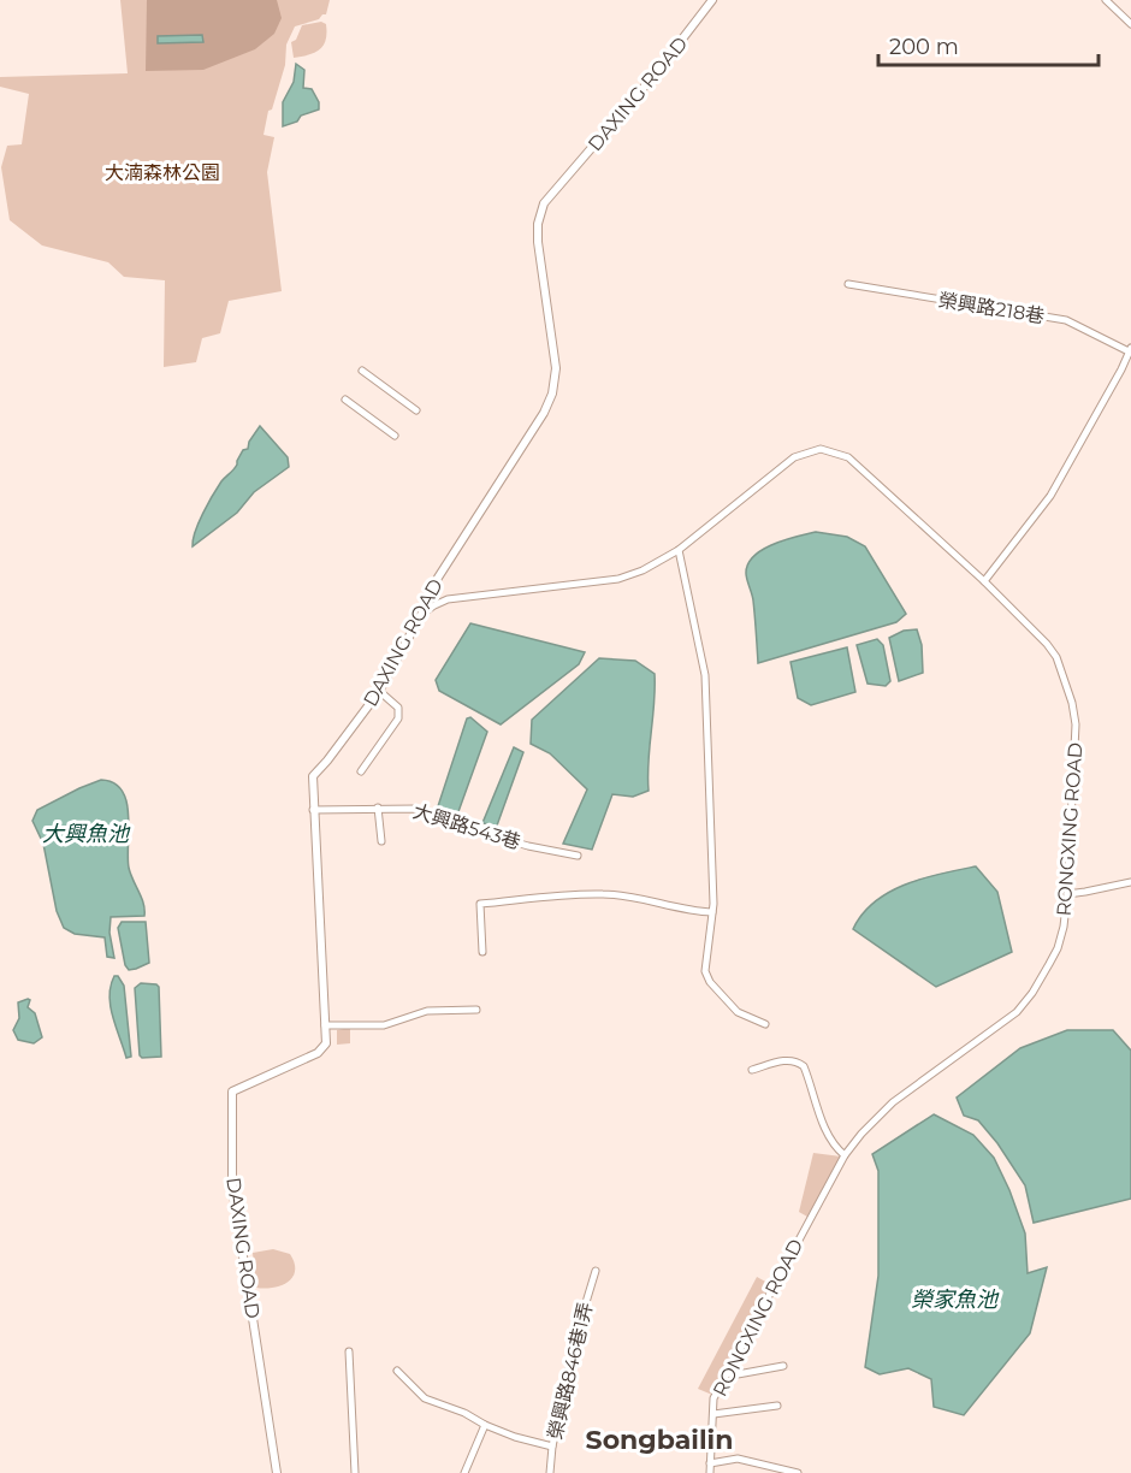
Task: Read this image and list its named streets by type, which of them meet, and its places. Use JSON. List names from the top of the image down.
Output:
{
  "streets": {
    "street": [
      "DAXING ROAD",
      "榮興路218巷",
      "大興路543巷",
      "RONGXING ROAD",
      "榮興路846巷1弄"
    ]
  },
  "crossings": [
    ["DAXING ROAD", "大興路543巷"],
    ["DAXING ROAD", "RONGXING ROAD"]
  ],
  "districts": ["Songbailin"],
  "water": ["大興魚池", "榮家魚池"],
  "parks": ["大湳森林公園"],
  "scale_bar": "200 m"
}
